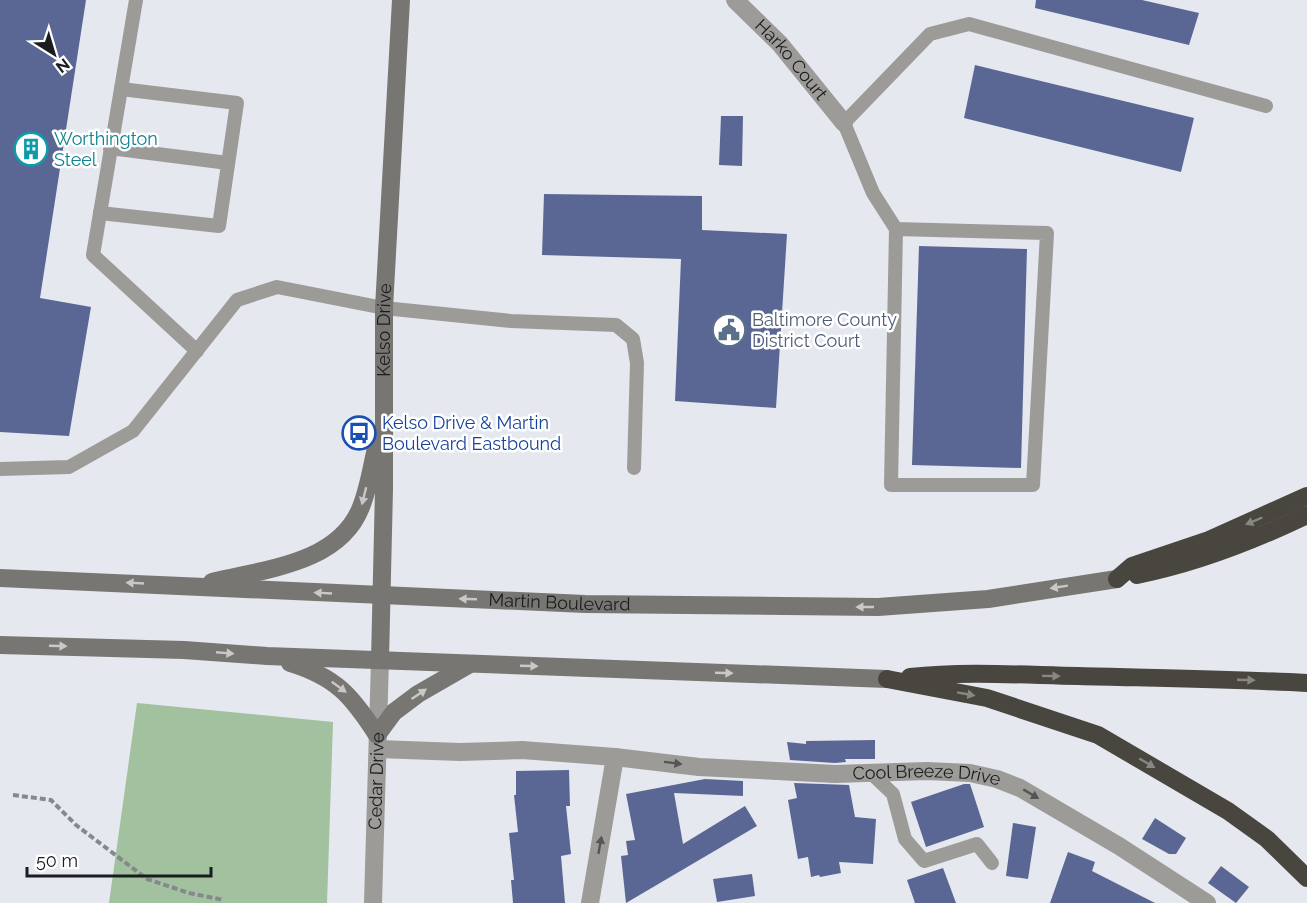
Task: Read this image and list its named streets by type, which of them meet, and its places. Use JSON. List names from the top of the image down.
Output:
{
  "streets": {
    "main road": ["Kelso Drive", "Martin Boulevard"],
    "street": ["Harko Court", "Cool Breeze Drive", "Cedar Drive"]
  },
  "crossings": [
    ["Kelso Drive", "Martin Boulevard"],
    ["Kelso Drive", "Cedar Drive"],
    ["Cool Breeze Drive", "Cedar Drive"]
  ],
  "one_way": ["Cool Breeze Drive"],
  "places": {
    "building": ["Worthington Steel"],
    "public building": ["Baltimore County District Court"],
    "bus stop": ["Kelso Drive & Martin Boulevard Eastbound"]
  },
  "scale_bar": "50 m",
  "north": "bottom right"
}
